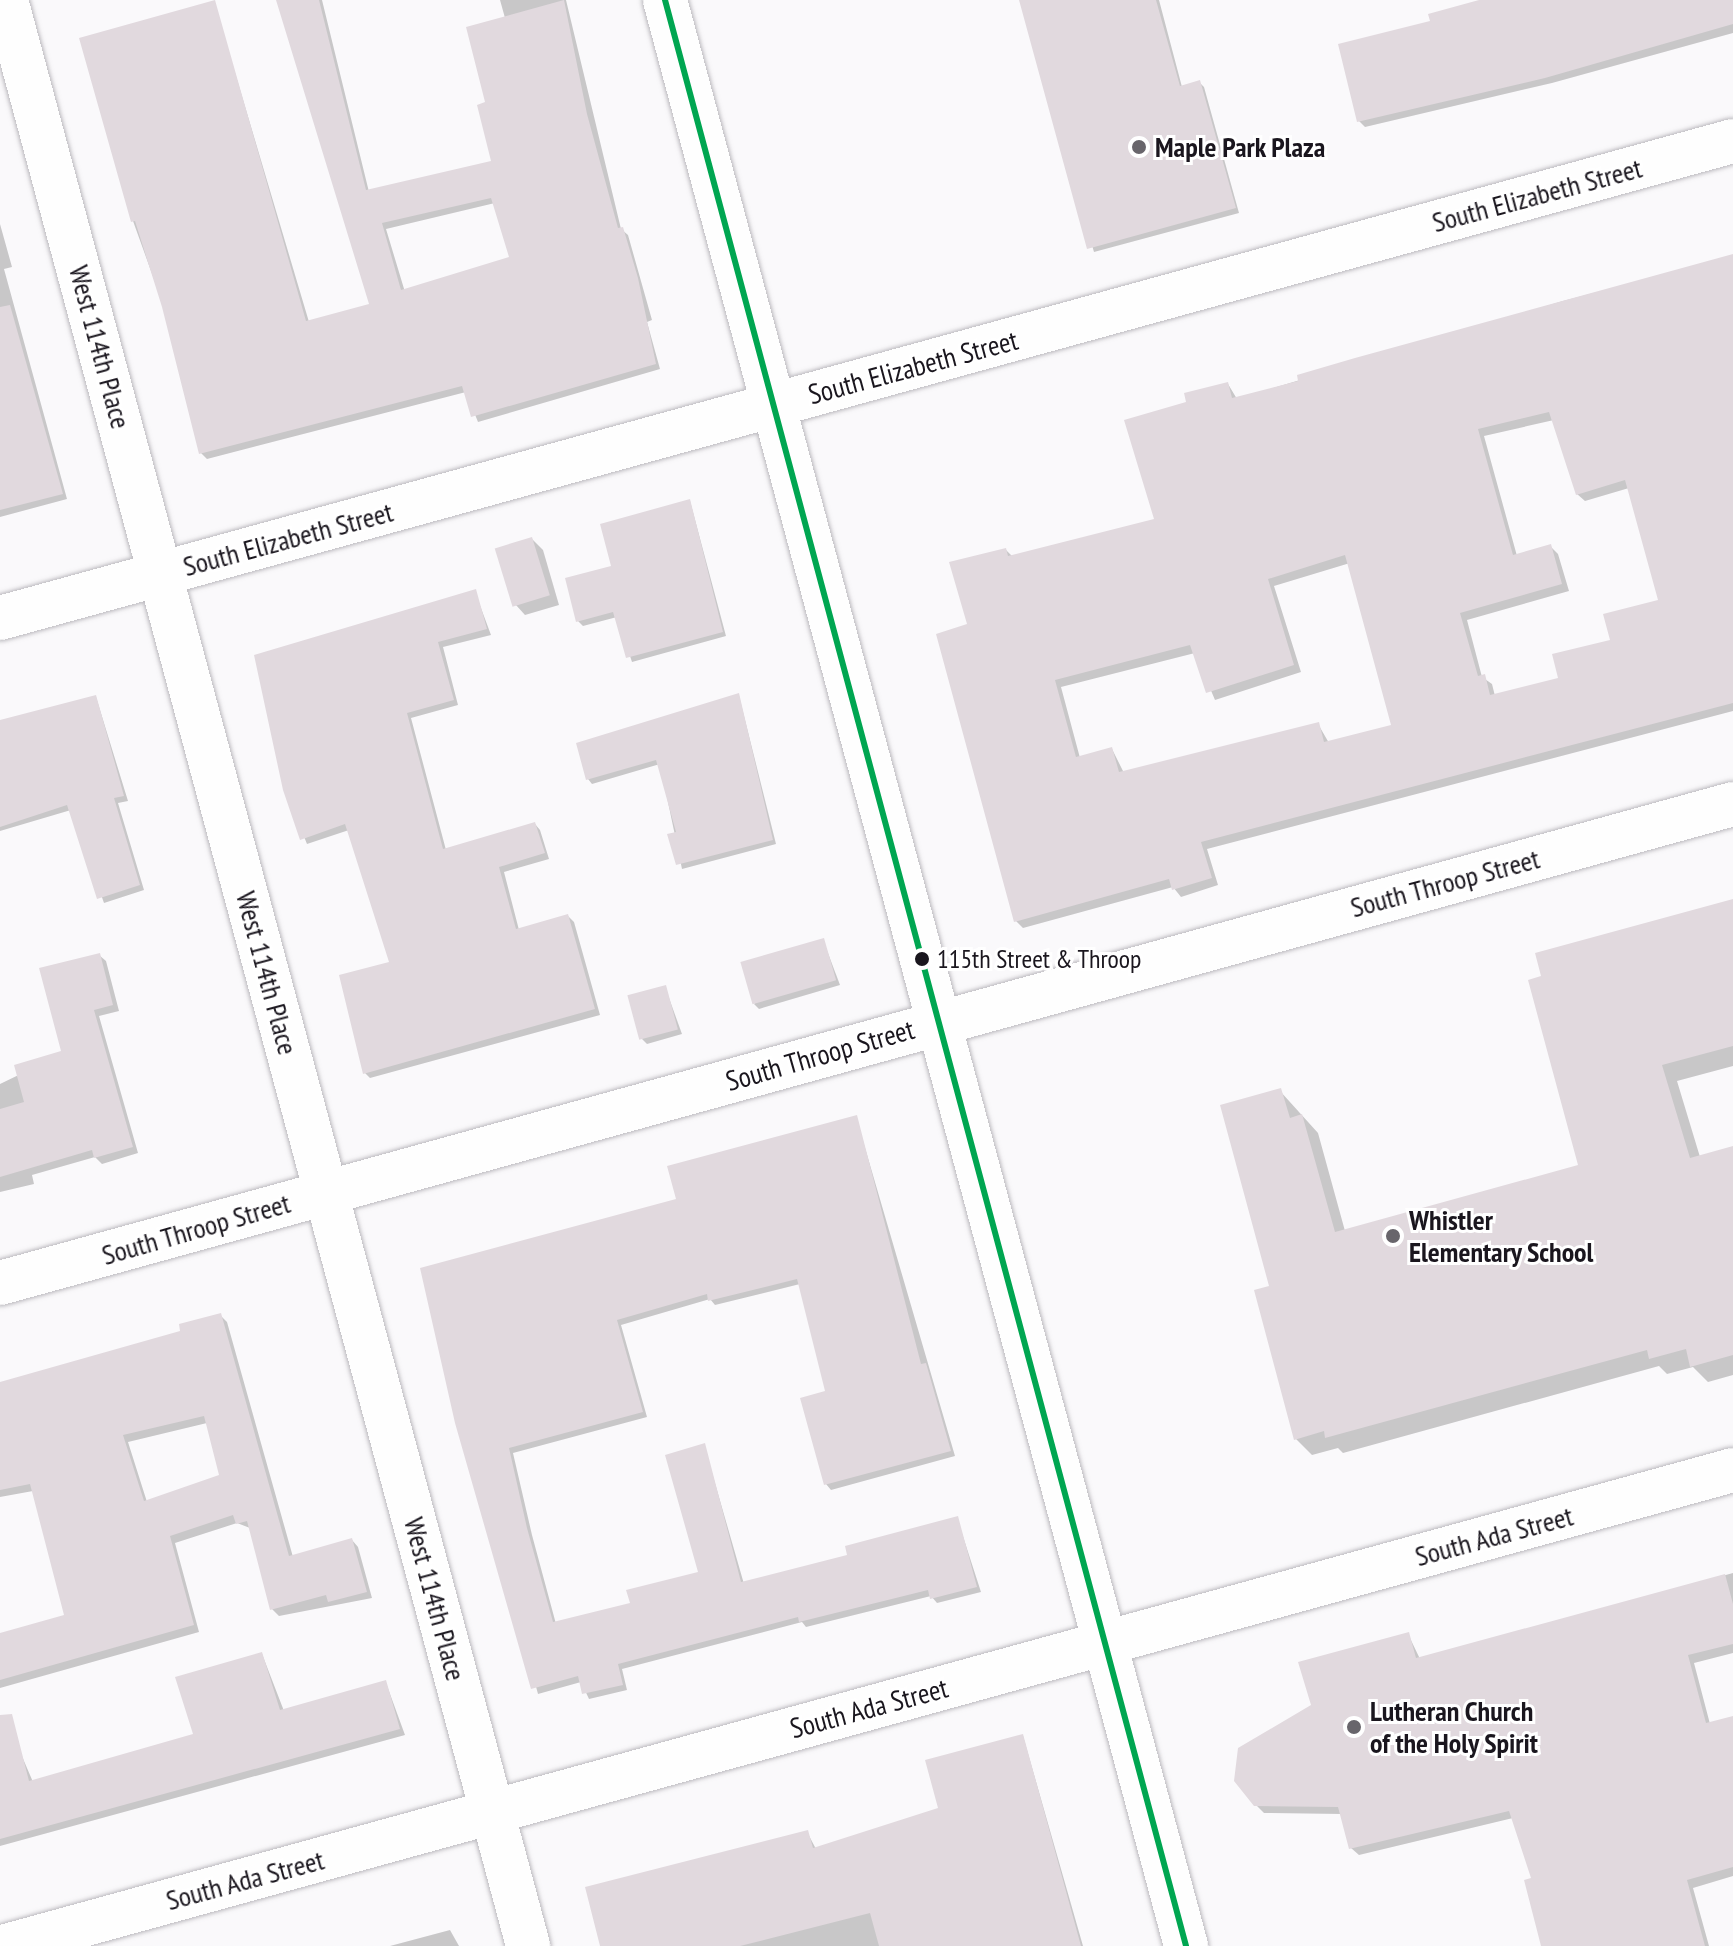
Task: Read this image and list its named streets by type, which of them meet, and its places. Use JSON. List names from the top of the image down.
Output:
{
  "streets": {
    "street": [
      "South Elizabeth Street",
      "West 114th Place",
      "South Throop Street",
      "South Ada Street"
    ]
  },
  "crossings": [
    ["South Elizabeth Street", "West 114th Place"],
    ["West 114th Place", "South Throop Street"],
    ["West 114th Place", "South Ada Street"]
  ],
  "places": [
    "Maple Park Plaza",
    "115th Street & Throop",
    "Whistler Elementary School",
    "Lutheran Church of the Holy Spirit"
  ]
}
